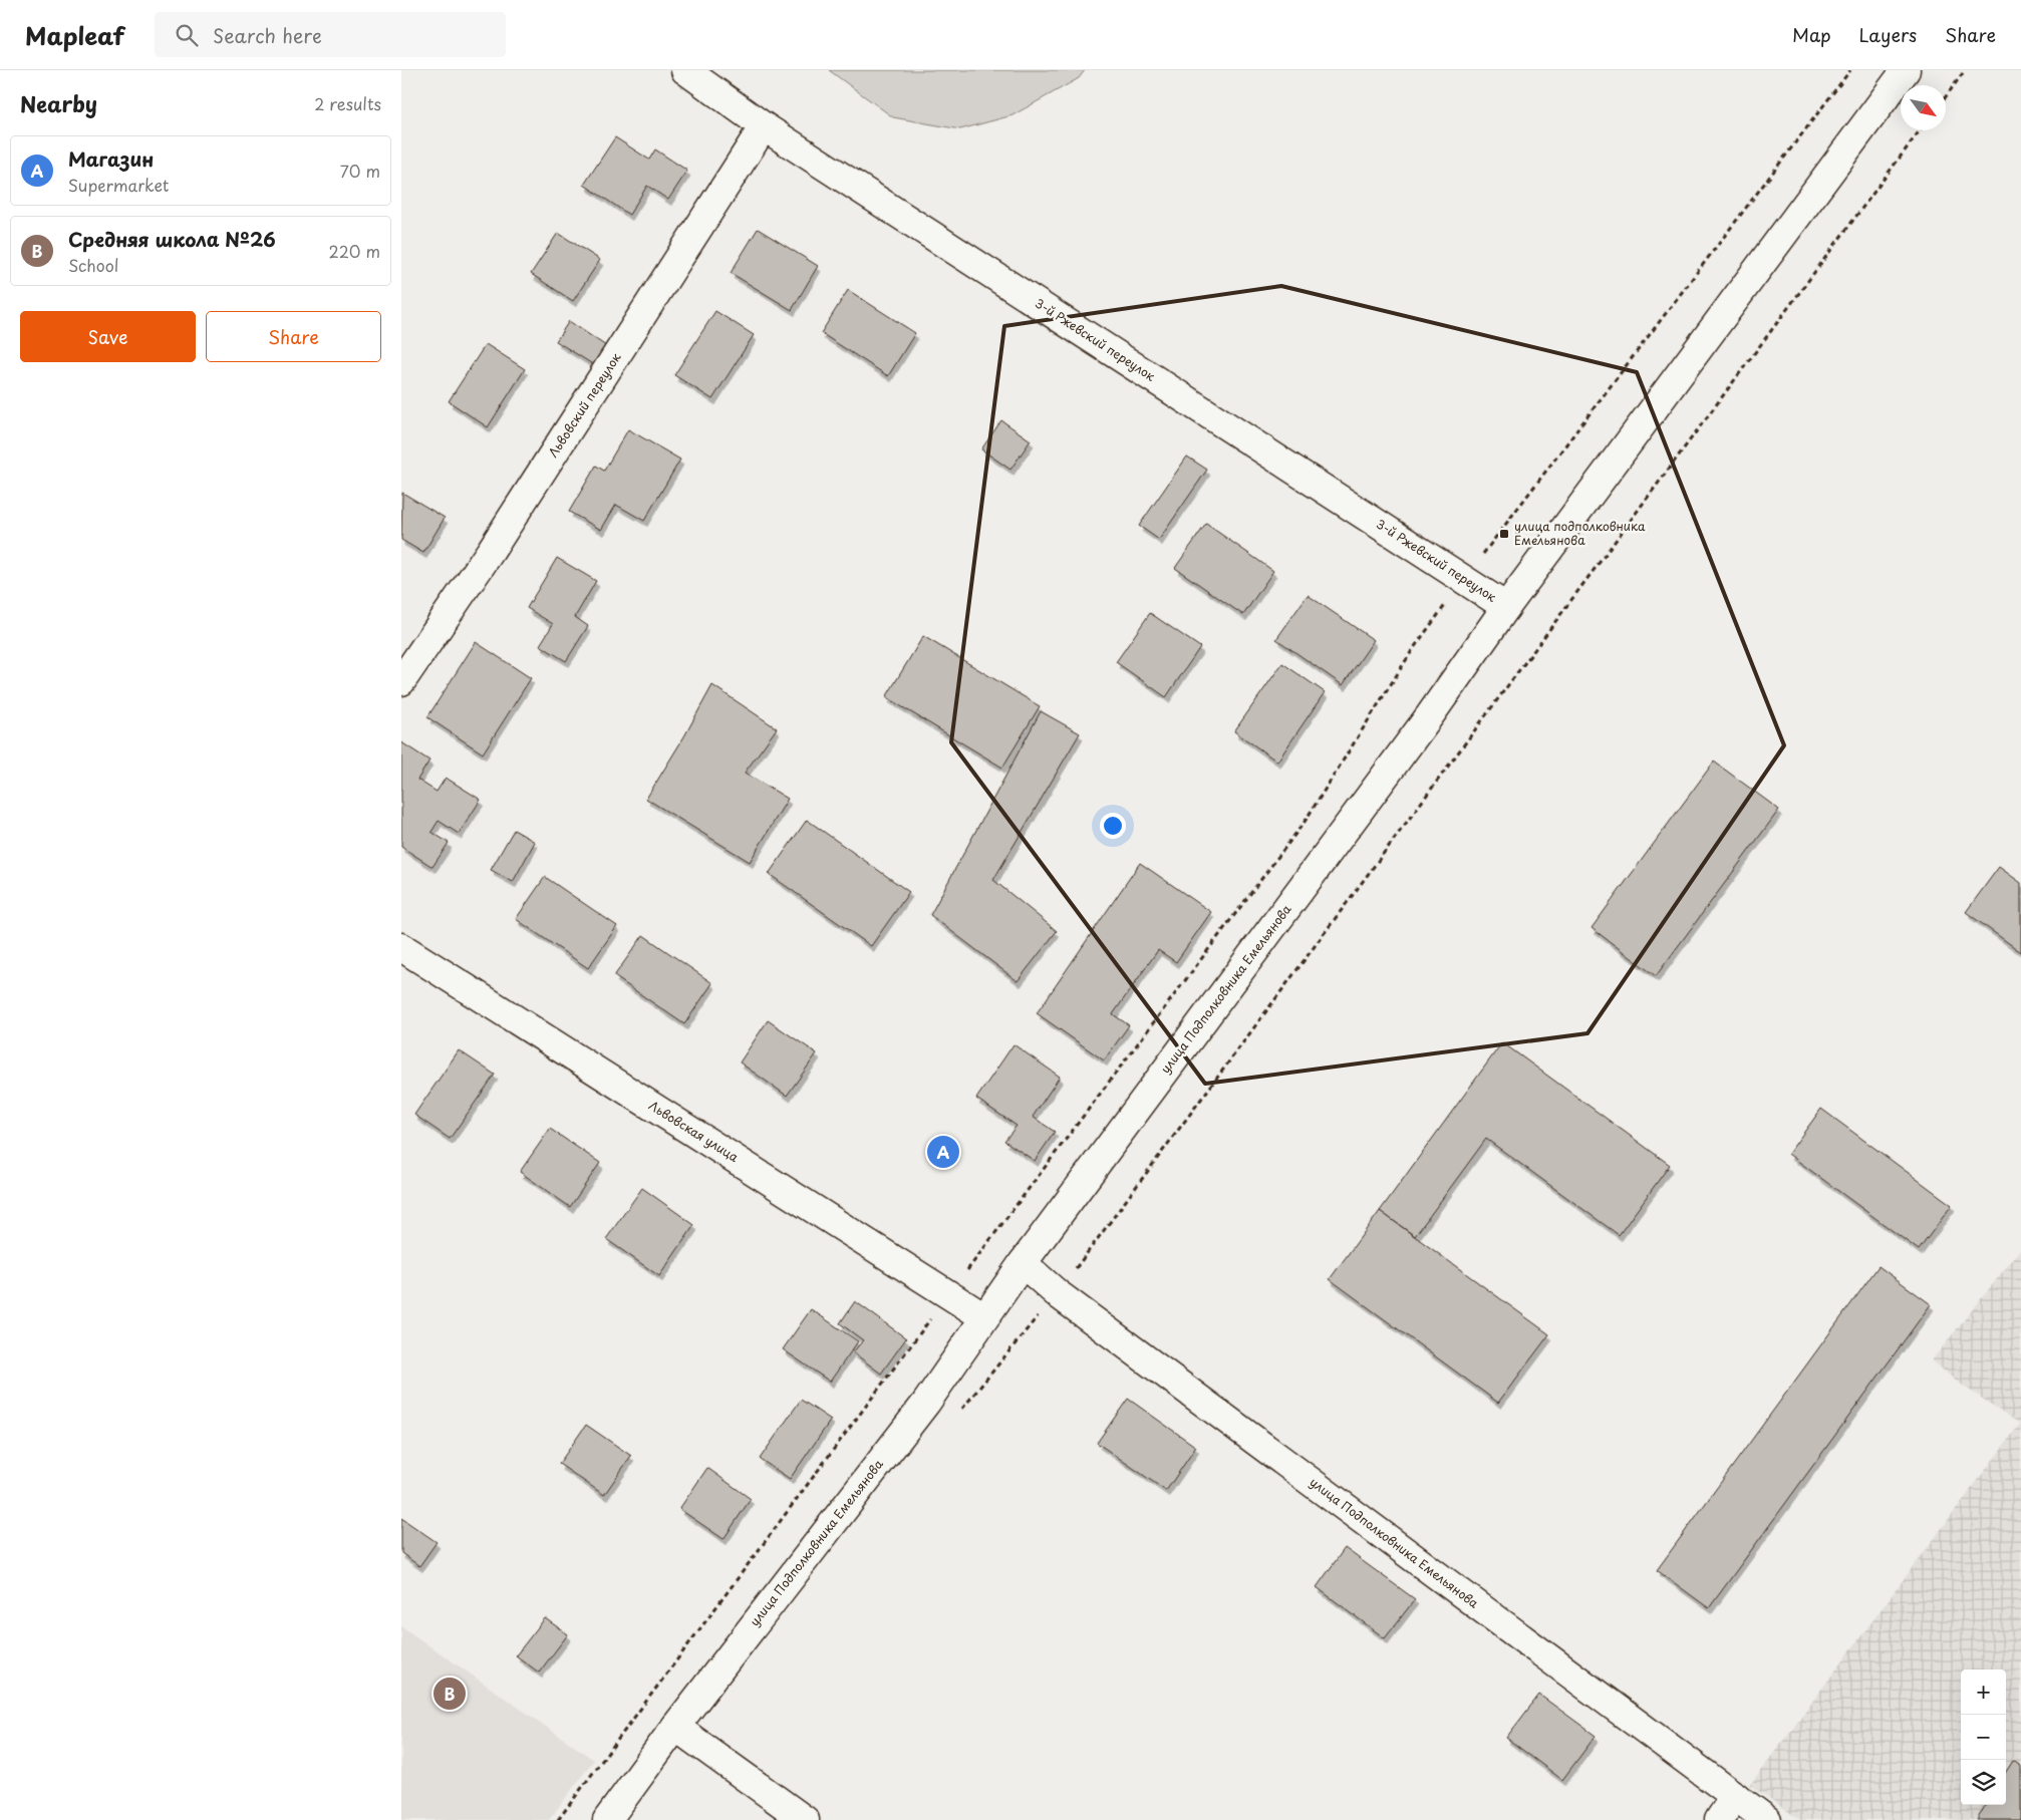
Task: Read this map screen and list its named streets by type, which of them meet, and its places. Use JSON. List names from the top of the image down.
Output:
{
  "streets": {
    "street": [
      "3-й Ржевский переулок",
      "Львовский переулок",
      "улица Подполковника Емельянова",
      "Львовская улица"
    ]
  },
  "crossings": [
    ["3-й Ржевский переулок", "Львовский переулок"],
    ["3-й Ржевский переулок", "улица Подполковника Емельянова"],
    ["улица Подполковника Емельянова", "Львовская улица"]
  ],
  "places": {
    "transit": ["улица подполковника Емельянова"]
  },
  "north": "bottom right",
  "page": {
    "header": "Mapleaf",
    "search": "Search here",
    "nav": ["Map", "Layers", "Share"],
    "heading": ["Nearby", "2 results"],
    "list": [
      {
        "mark": "A",
        "name": "Магазин",
        "note": "Supermarket",
        "value": "70 m"
      },
      {
        "mark": "B",
        "name": "Средняя школа №26",
        "note": "School",
        "value": "220 m"
      }
    ],
    "buttons": ["Save", "Share"],
    "pins": ["A", "B"],
    "map_buttons": ["+", "−"]
  }
}
